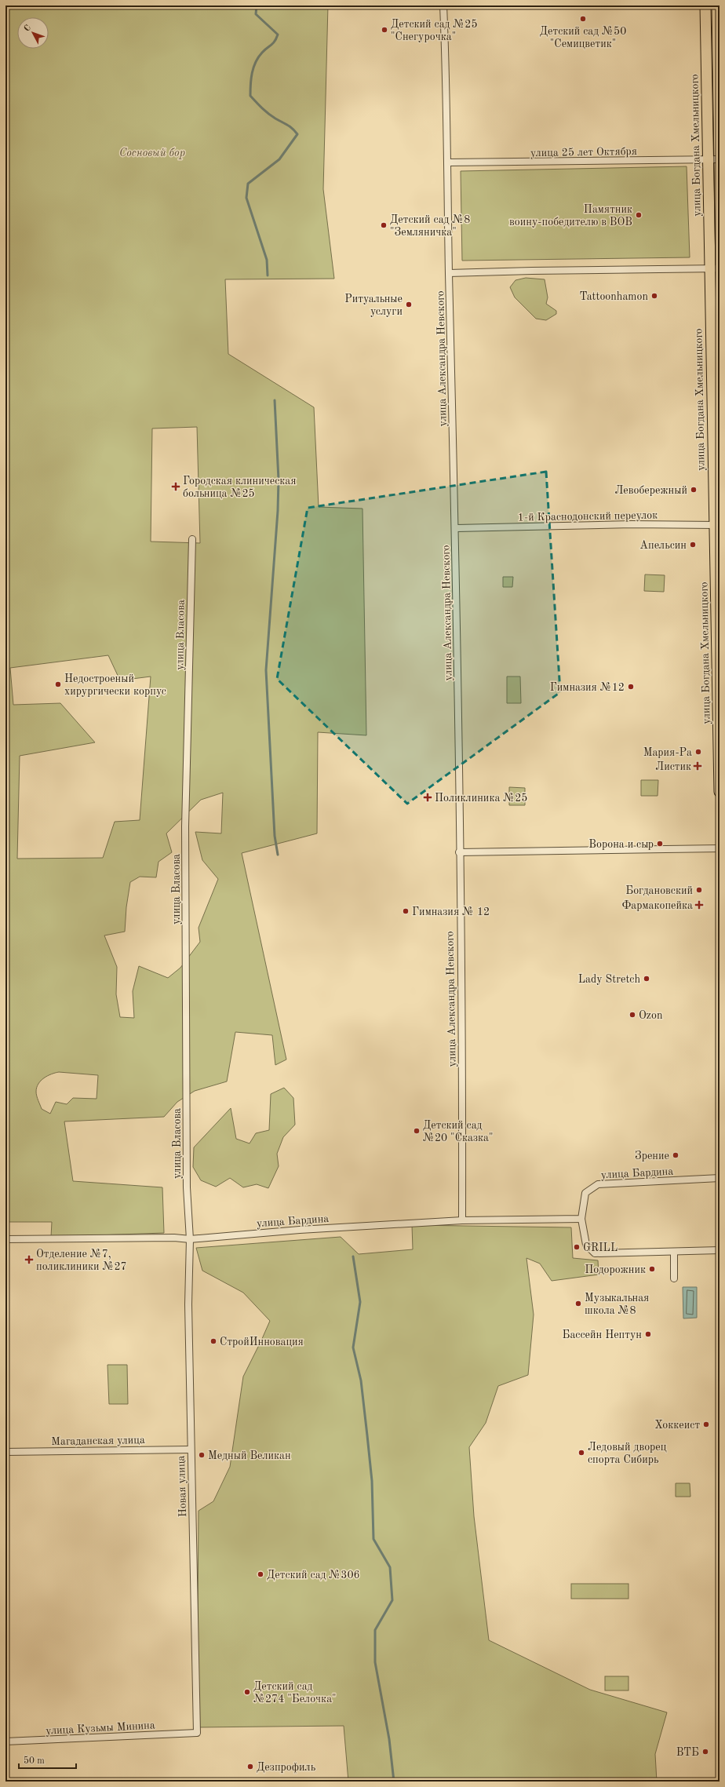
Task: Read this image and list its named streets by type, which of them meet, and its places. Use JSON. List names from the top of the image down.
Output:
{
  "streets": {
    "highway": ["улица Богдана Хмельницкого"],
    "street": [
      "улица 25 лет Октября",
      "улица Александра Невского",
      "1-й Краснодонский переулок",
      "улица Власова",
      "улица Бардина",
      "Магаданская улица",
      "Новая улица",
      "улица Кузьмы Минина"
    ]
  },
  "crossings": [
    ["улица Богдана Хмельницкого", "улица 25 лет Октября"],
    ["улица Богдана Хмельницкого", "1-й Краснодонский переулок"],
    ["улица 25 лет Октября", "улица Александра Невского"],
    ["улица Александра Невского", "1-й Краснодонский переулок"],
    ["улица Александра Невского", "улица Бардина"],
    ["улица Власова", "улица Бардина"],
    ["улица Власова", "Новая улица"],
    ["улица Бардина", "Новая улица"],
    ["Магаданская улица", "Новая улица"],
    ["Новая улица", "улица Кузьмы Минина"]
  ],
  "parks": ["Сосновый бор"],
  "places": {
    "other": [
      "Детский сад №50 \"Семицветик\"",
      "Детский сад №25 \"Снегурочка\"",
      "Памятник воину-победителю в ВОВ",
      "Детский сад №8 \"Земляничка\"",
      "Tattoonhamon",
      "Ритуальные услуги",
      "Левобережный",
      "Апельсин",
      "Недостроеный хирургически корпус",
      "Гимназия №12",
      "Мария-Ра",
      "Ворона и сыр",
      "Богдановский",
      "Гимназия № 12",
      "Lady Stretch",
      "Ozon",
      "Детский сад №20 \"Сказка\"",
      "Зрение",
      "GRILL",
      "Подорожник",
      "Музыкальная школа №8",
      "Бассейн Нептун",
      "СтройИнновация",
      "Хоккеист",
      "Ледовый дворец спорта Сибирь",
      "Медный Великан",
      "Детский сад №306",
      "Детский сад №274 \"Белочка\"",
      "ВТБ",
      "Дезпрофиль"
    ],
    "health": [
      "Городская клиническая больница №25",
      "Листик",
      "Поликлиника №25",
      "Фармакопейка",
      "Отделение №7, поликлиники №27"
    ]
  },
  "scale_bar": "50 m",
  "north": "top left"
}
